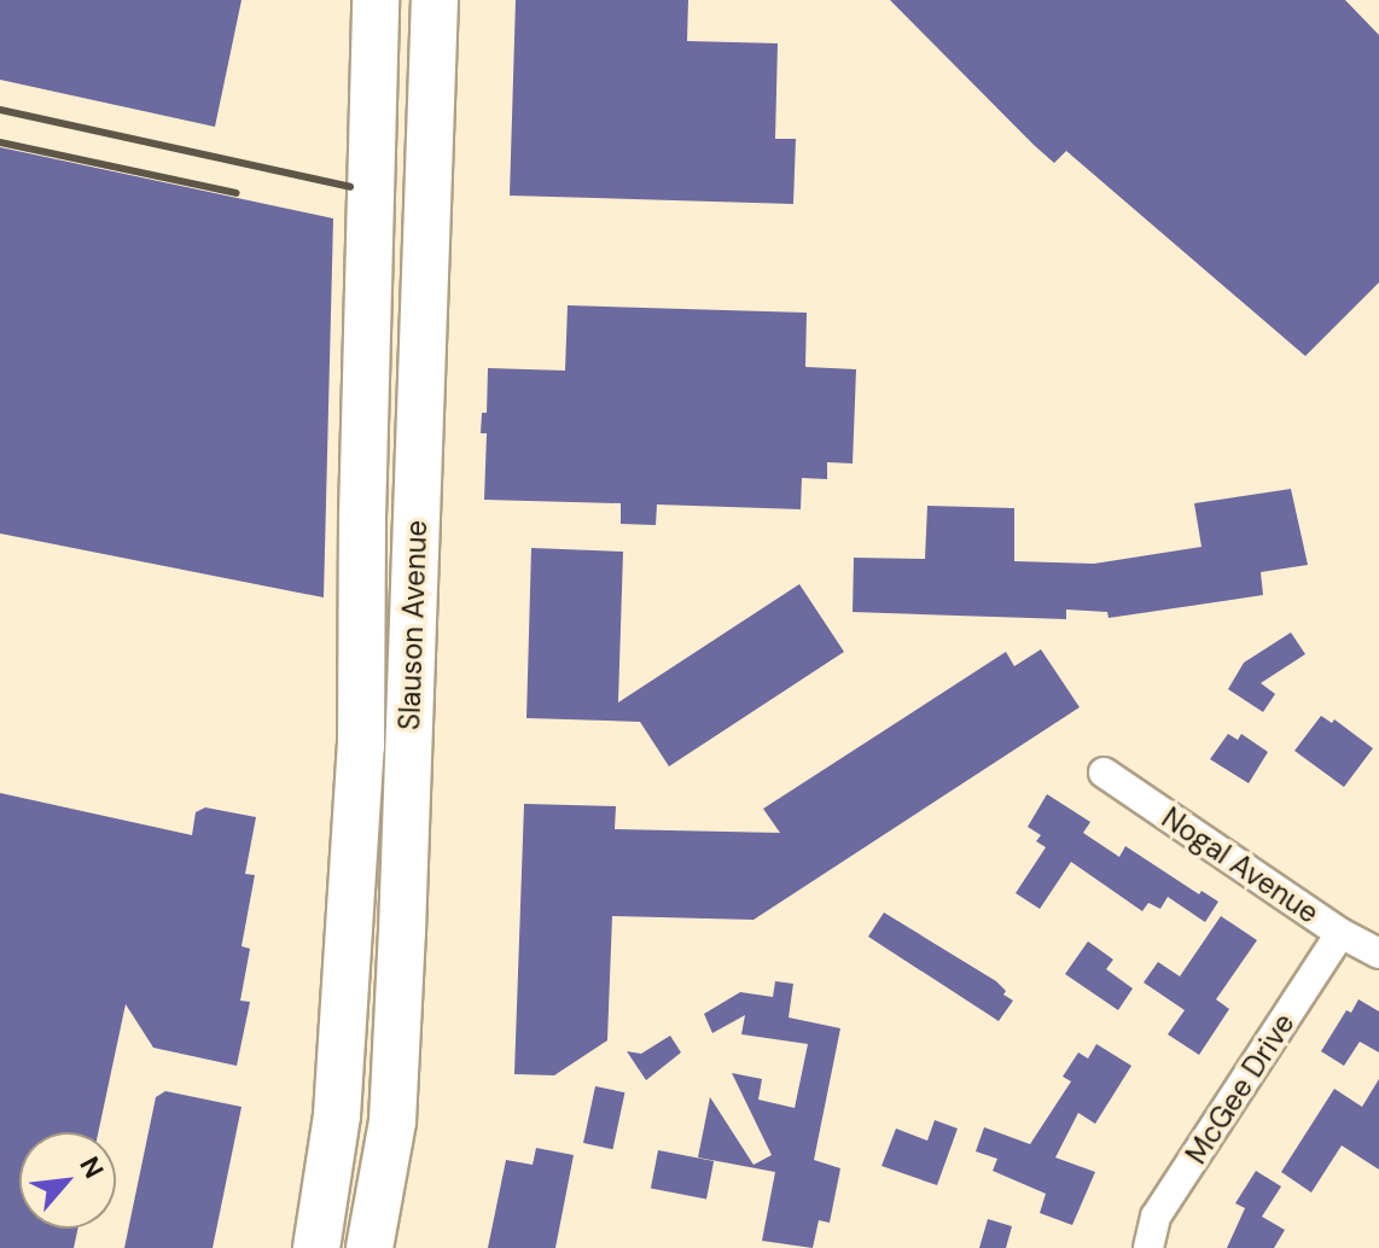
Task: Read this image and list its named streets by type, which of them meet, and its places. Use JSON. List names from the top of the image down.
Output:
{
  "streets": {
    "main road": ["Slauson Avenue"],
    "street": ["Nogal Avenue", "McGee Drive"]
  },
  "crossings": [
    ["Nogal Avenue", "McGee Drive"]
  ],
  "north": "top right"
}
